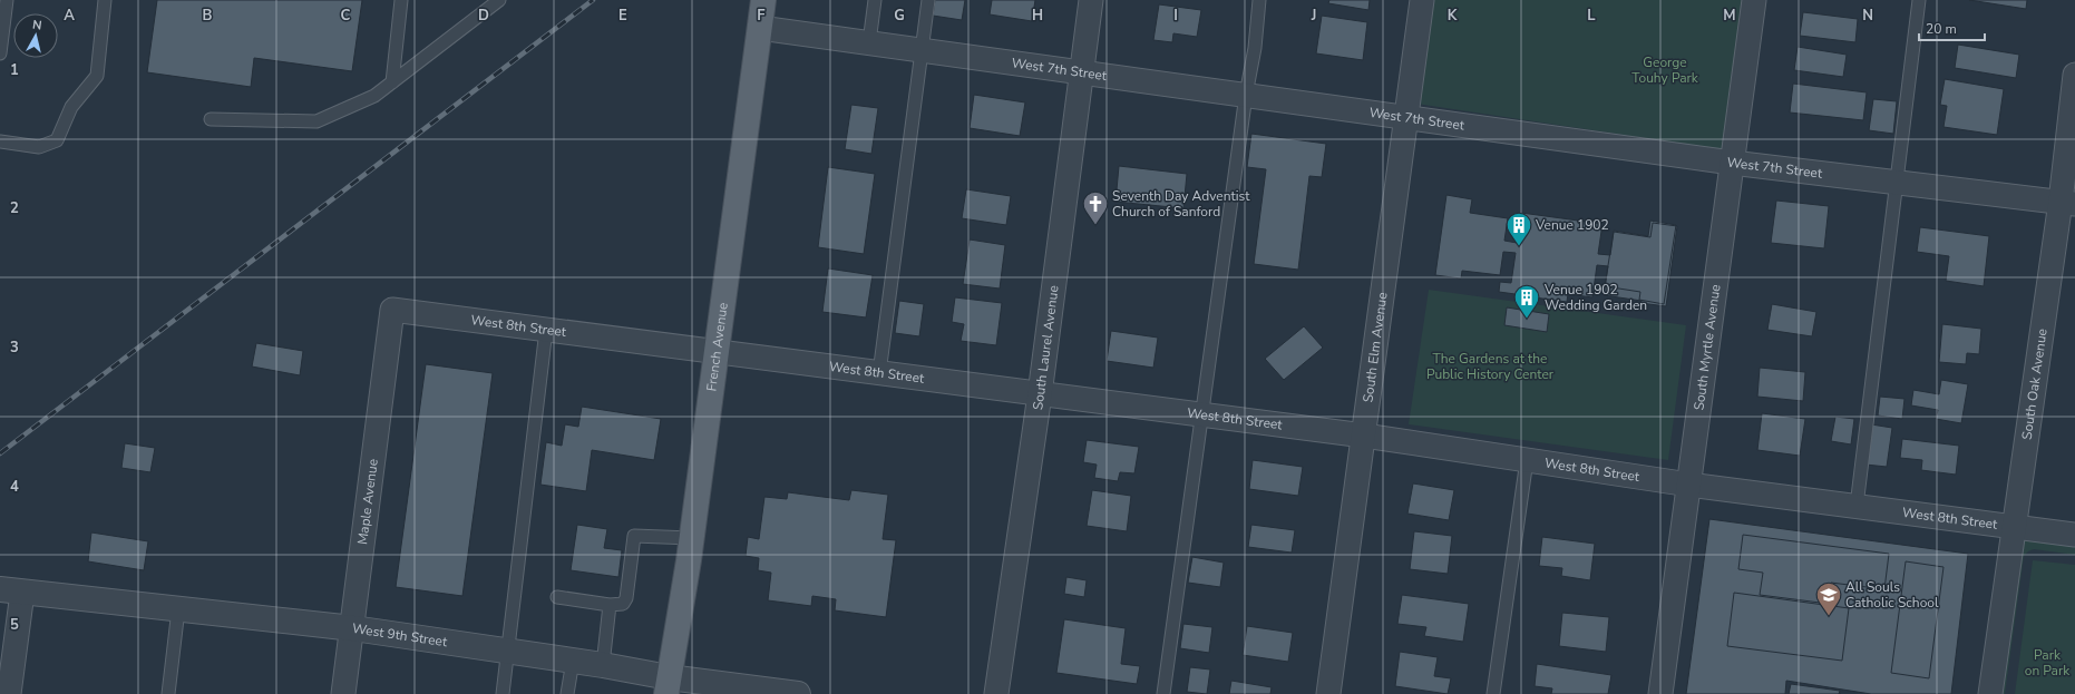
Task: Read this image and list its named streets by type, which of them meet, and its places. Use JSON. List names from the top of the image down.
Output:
{
  "streets": {
    "main road": ["French Avenue"],
    "street": [
      "West 7th Street",
      "West 8th Street",
      "South Laurel Avenue",
      "South Elm Avenue",
      "South Myrtle Avenue",
      "South Oak Avenue",
      "Maple Avenue",
      "West 9th Street"
    ]
  },
  "crossings": [
    ["West 7th Street", "French Avenue"],
    ["West 7th Street", "South Laurel Avenue"],
    ["West 7th Street", "South Elm Avenue"],
    ["West 7th Street", "South Myrtle Avenue"],
    ["West 7th Street", "South Oak Avenue"],
    ["West 8th Street", "French Avenue"],
    ["West 8th Street", "South Laurel Avenue"],
    ["West 8th Street", "South Elm Avenue"],
    ["West 8th Street", "South Myrtle Avenue"],
    ["West 8th Street", "South Oak Avenue"],
    ["West 8th Street", "Maple Avenue"],
    ["French Avenue", "West 9th Street"],
    ["Maple Avenue", "West 9th Street"]
  ],
  "parks": ["George Touhy Park", "The Gardens at the Public History Center", "Park on Park"],
  "places": {
    "church": ["Seventh Day Adventist Church of Sanford"],
    "building": ["Venue 1902", "Venue 1902 Wedding Garden"],
    "school or university": ["All Souls Catholic School"]
  },
  "scale_bar": "20 m",
  "north": "top",
  "grid": {
    "columns": [
      "A",
      "B",
      "C",
      "D",
      "E",
      "F",
      "G",
      "H",
      "I",
      "J",
      "K",
      "L",
      "M",
      "N"
    ],
    "rows": [
      "1",
      "2",
      "3",
      "4",
      "5"
    ]
  }
}
